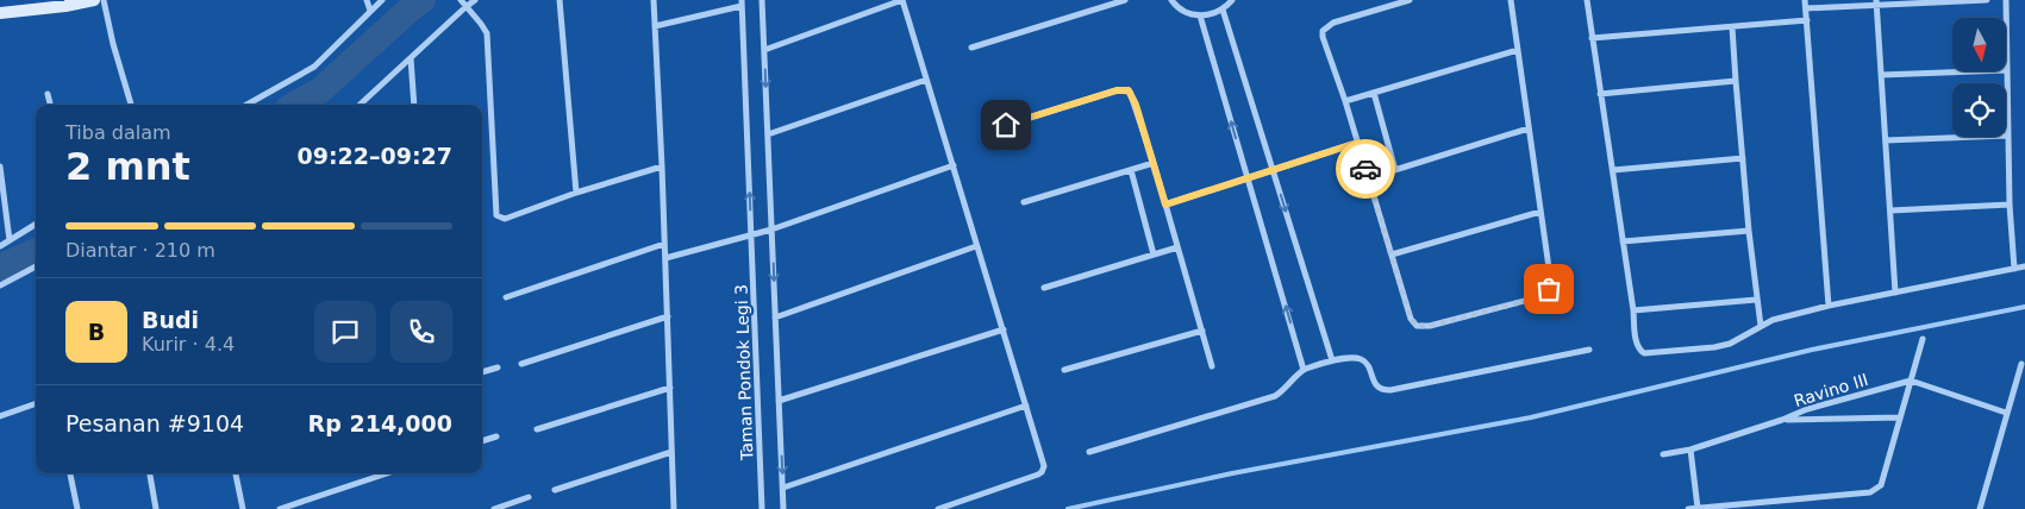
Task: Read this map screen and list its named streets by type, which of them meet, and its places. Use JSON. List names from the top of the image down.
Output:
{
  "streets": {
    "street": ["Taman Pondok Legi 3", "Ravino III"]
  },
  "north": "bottom",
  "page": {
    "heading": ["2 mnt", "Tiba dalam", "09:22–09:27"],
    "panel": [
      "Budi",
      "Kurir · 4.4",
      "Pesanan #9104",
      "Rp 214,000"
    ],
    "bar": "Diantar · 210 m",
    "round": "B"
  }
}
